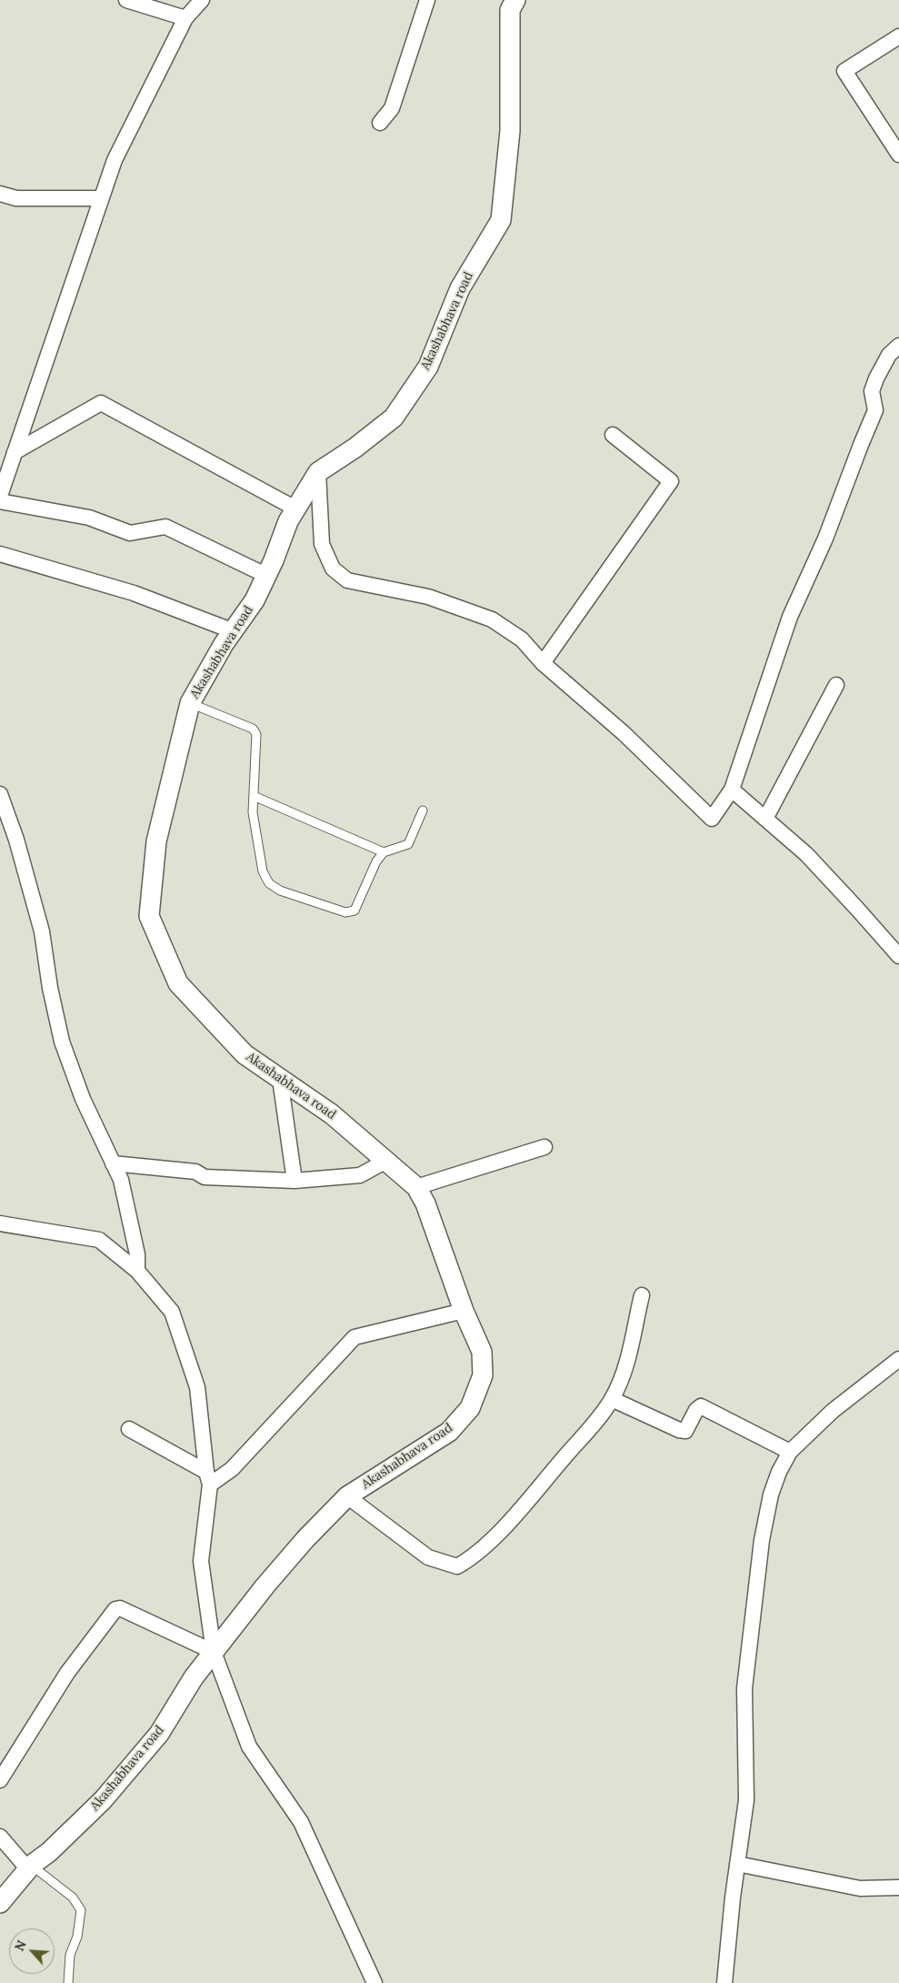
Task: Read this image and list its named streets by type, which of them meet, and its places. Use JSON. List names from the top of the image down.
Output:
{
  "streets": {
    "street": ["Akashabhava road"]
  },
  "north": "top left"
}
